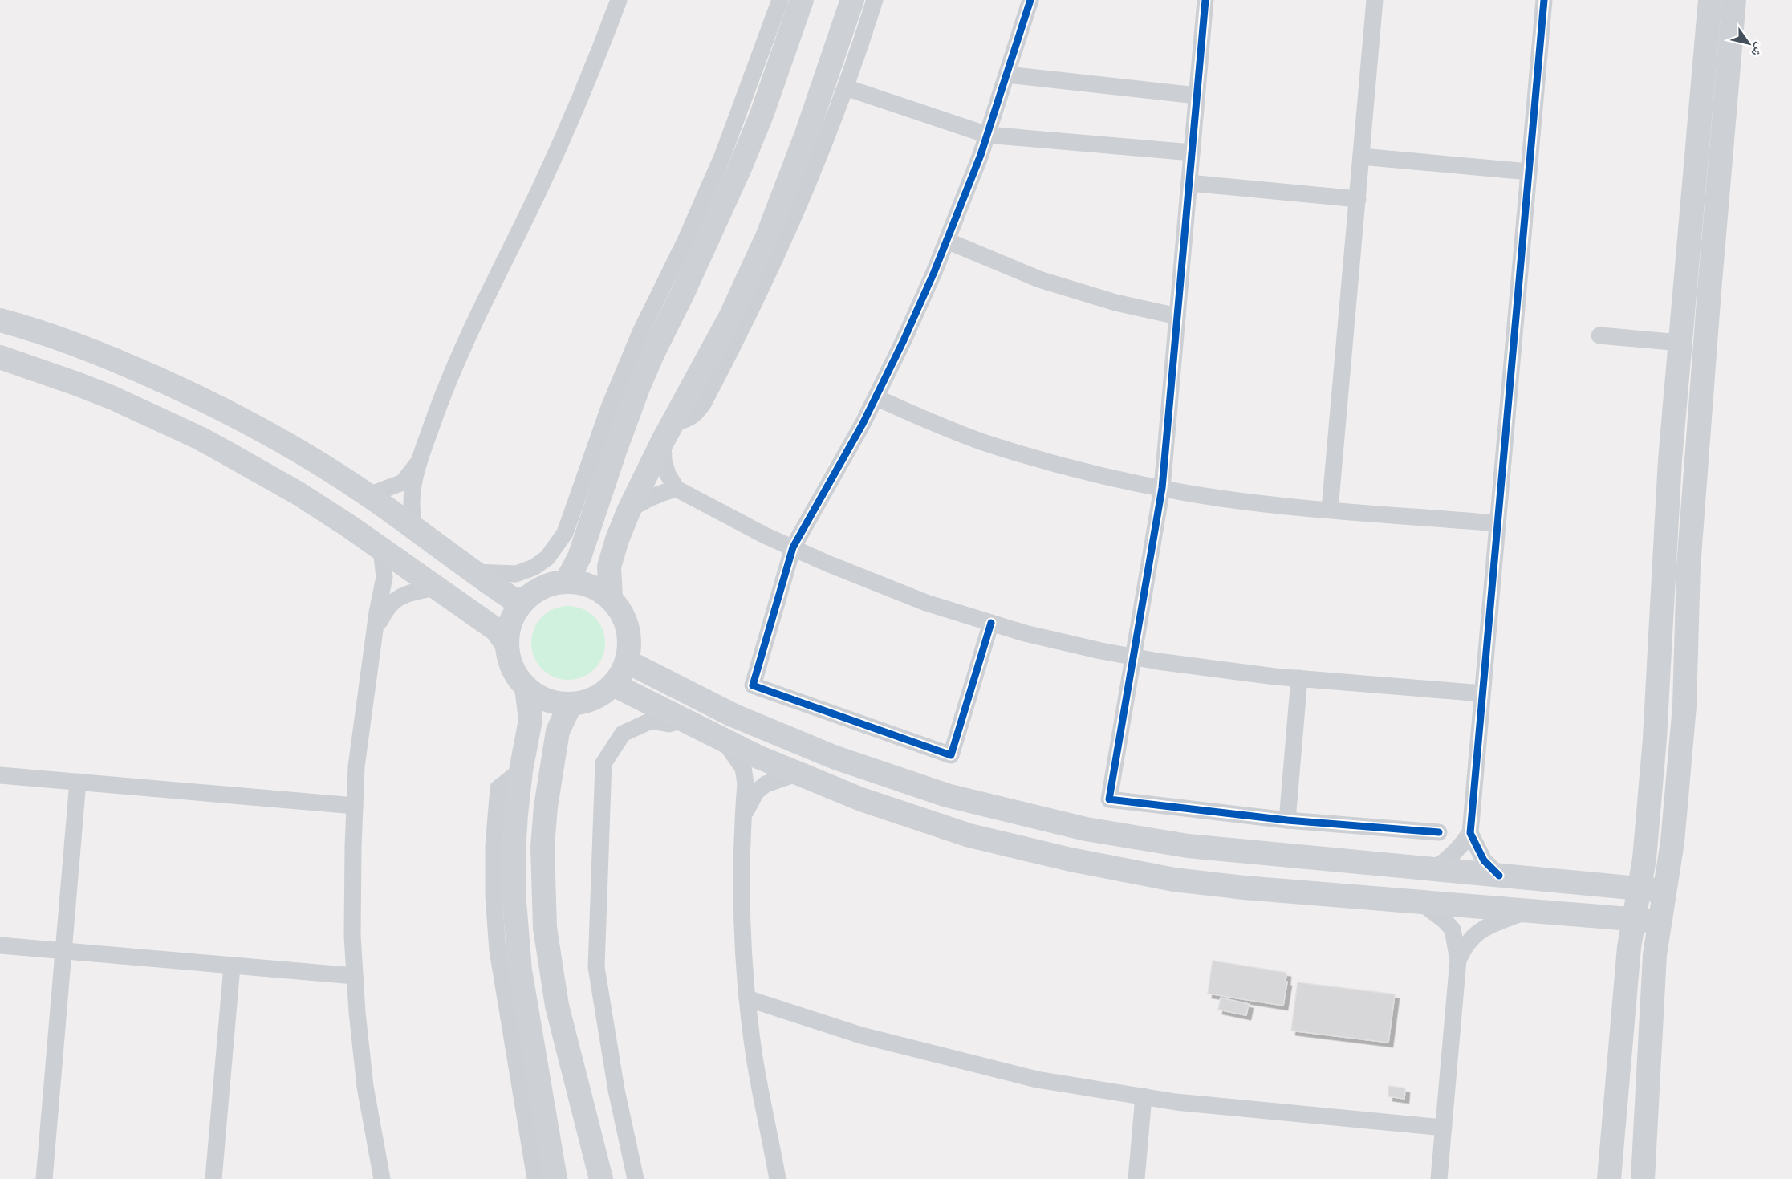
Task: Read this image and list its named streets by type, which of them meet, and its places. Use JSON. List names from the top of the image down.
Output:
{
  "north": "bottom right"
}
